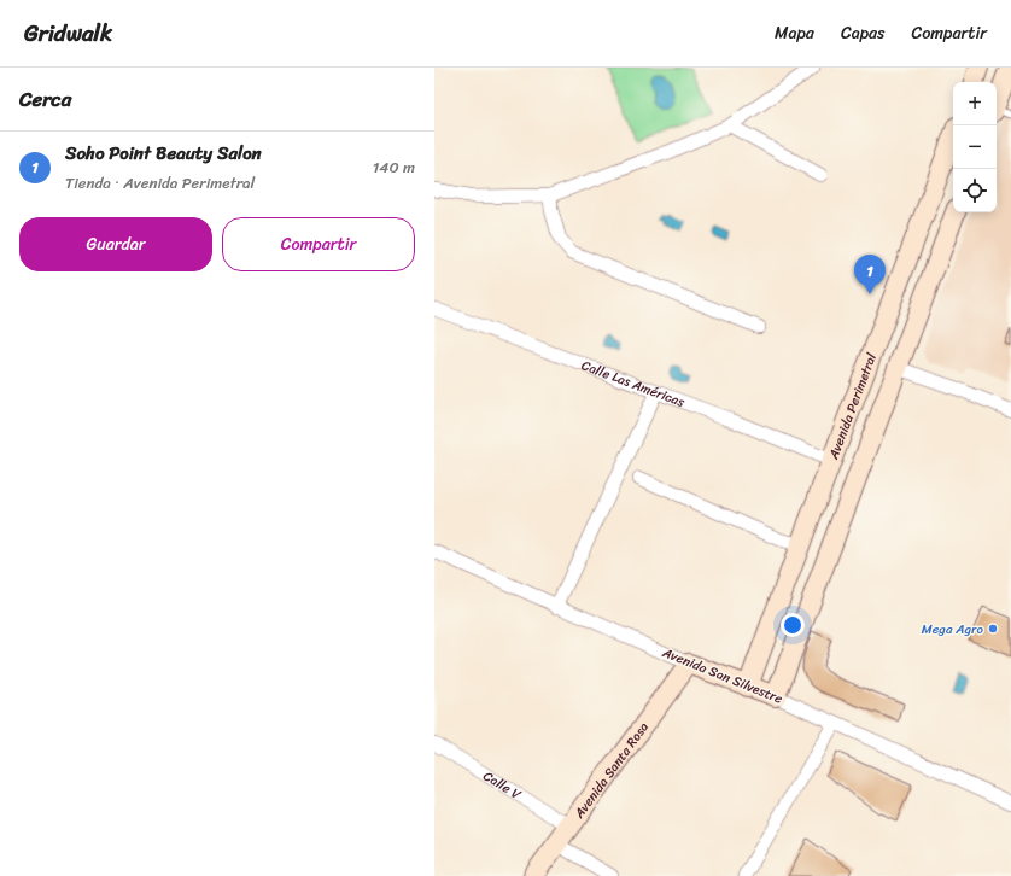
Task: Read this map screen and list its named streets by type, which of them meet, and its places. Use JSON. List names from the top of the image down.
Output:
{
  "streets": {
    "street": [
      "Calle Las Américas",
      "Avenida Perimetral",
      "Avenida San Silvestre",
      "Avenida Santa Rosa",
      "Calle V"
    ]
  },
  "crossings": [
    ["Calle Las Américas", "Avenida Perimetral"],
    ["Avenida Perimetral", "Avenida San Silvestre"],
    ["Avenida San Silvestre", "Avenida Santa Rosa"],
    ["Avenida Santa Rosa", "Calle V"]
  ],
  "places": ["Mega Agro"],
  "page": {
    "header": "Gridwalk",
    "nav": ["Mapa", "Capas", "Compartir"],
    "heading": "Cerca",
    "map_buttons": ["+", "−"],
    "list": [
      {
        "mark": "1",
        "name": "Soho Point Beauty Salon",
        "note": "Tienda · Avenida Perimetral",
        "value": "140 m"
      }
    ],
    "buttons": ["Guardar", "Compartir"],
    "pins": "1"
  }
}
